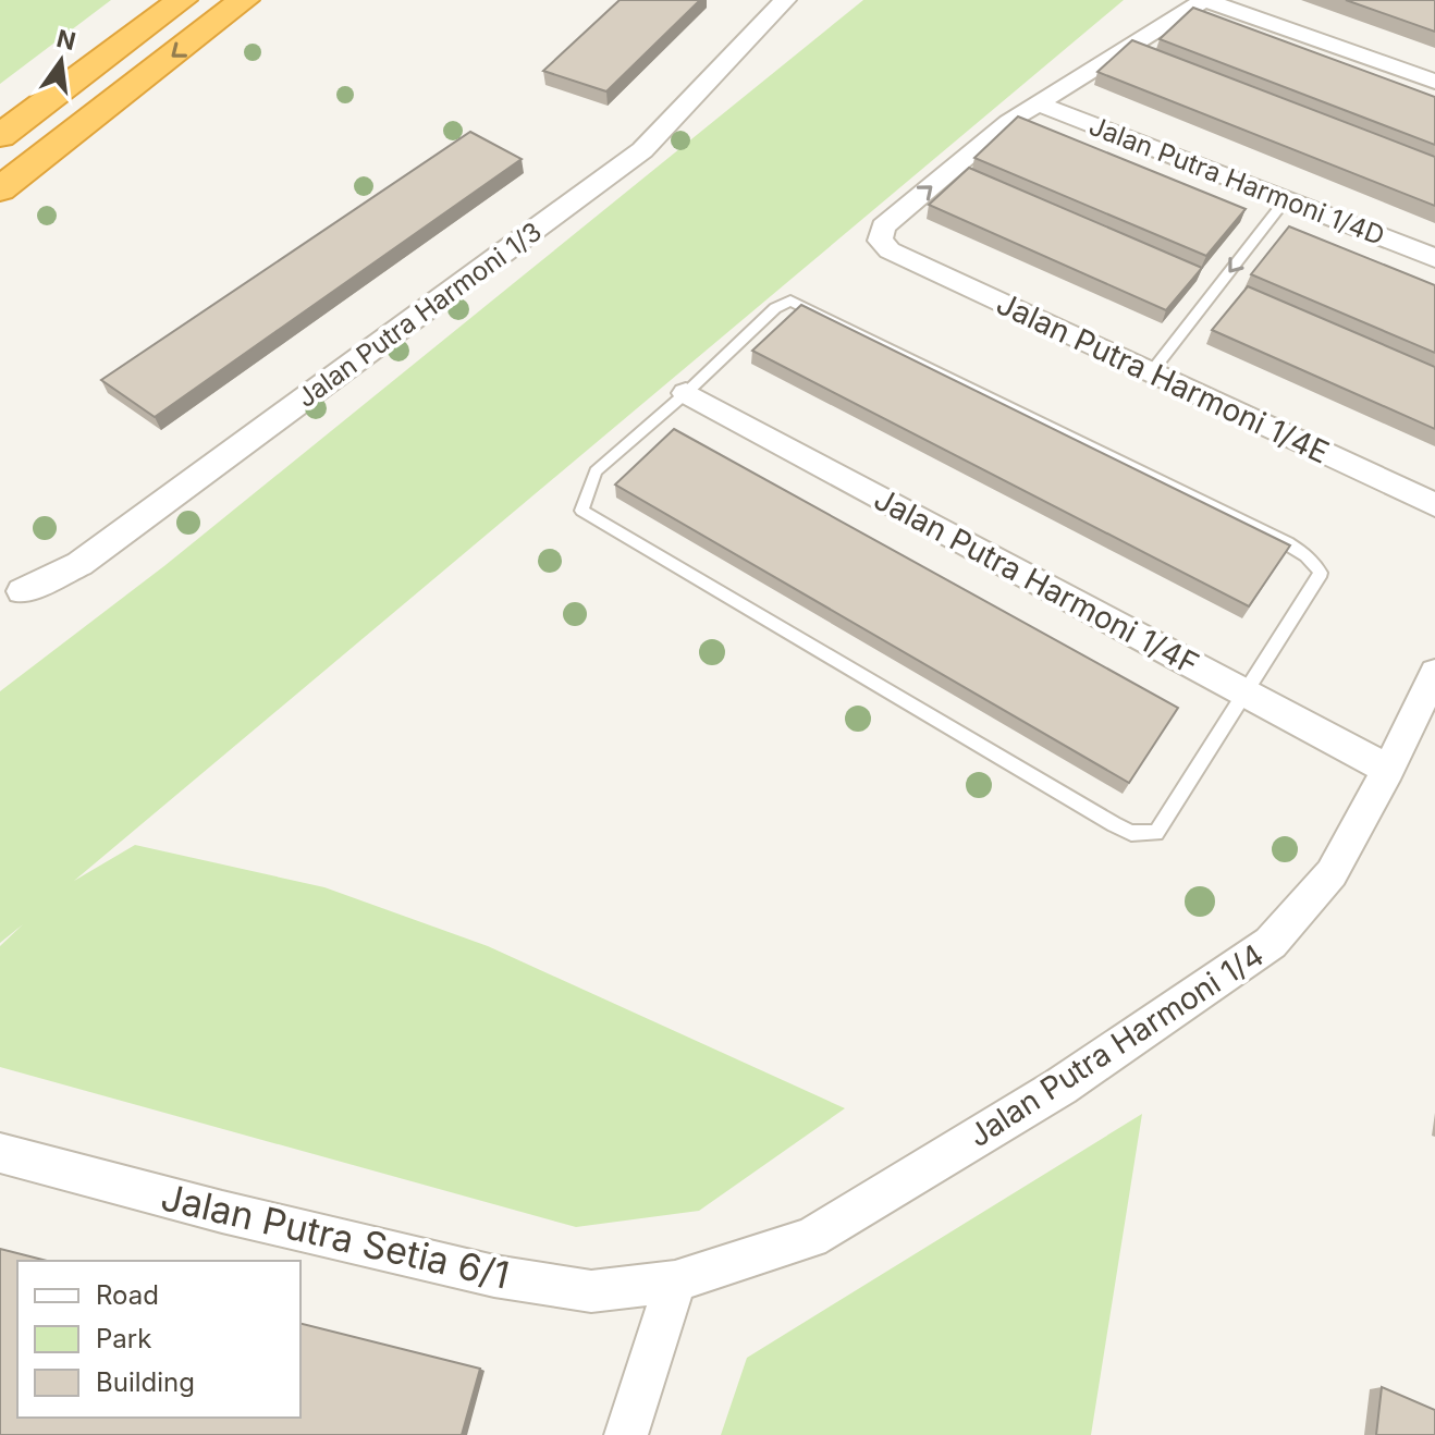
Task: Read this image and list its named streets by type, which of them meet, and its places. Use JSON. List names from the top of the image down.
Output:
{
  "streets": {
    "street": [
      "Jalan Putra Harmoni 1/4D",
      "Jalan Putra Harmoni 1/3",
      "Jalan Putra Harmoni 1/4E",
      "Jalan Putra Harmoni 1/4F",
      "Jalan Putra Harmoni 1/4",
      "Jalan Putra Setia 6/1"
    ]
  },
  "crossings": [
    ["Jalan Putra Harmoni 1/4D", "Jalan Putra Harmoni 1/4E"],
    ["Jalan Putra Harmoni 1/4F", "Jalan Putra Harmoni 1/4"],
    ["Jalan Putra Harmoni 1/4", "Jalan Putra Setia 6/1"]
  ],
  "legend": ["Road", "Park", "Building"],
  "north": "top"
}
